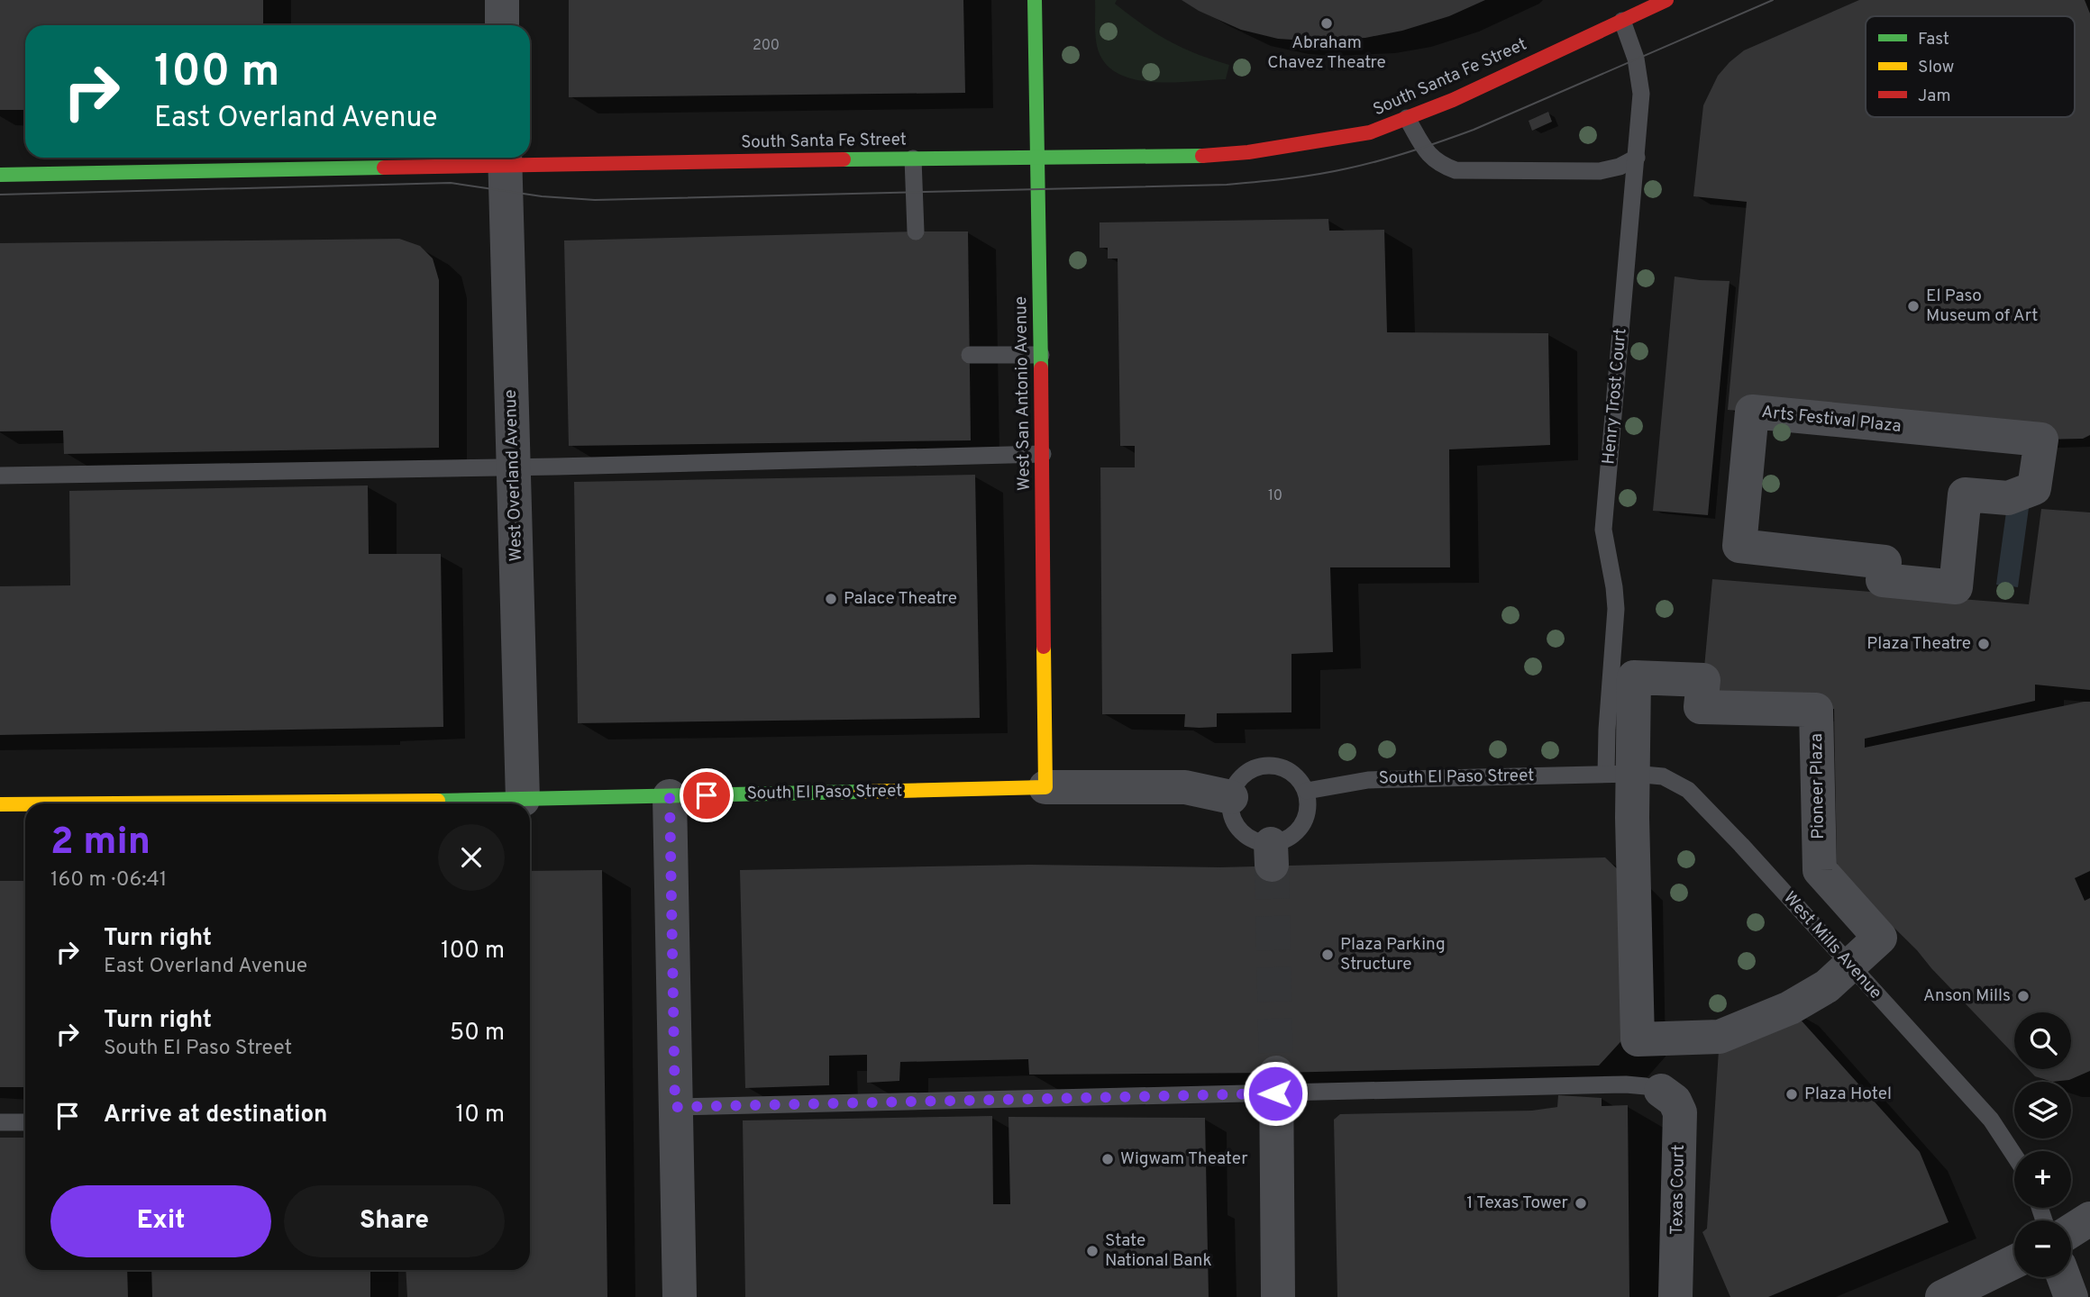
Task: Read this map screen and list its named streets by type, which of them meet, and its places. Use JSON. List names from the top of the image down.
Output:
{
  "streets": {
    "street": [
      "South Santa Fe Street",
      "West San Antonio Avenue",
      "Arts Festival Plaza",
      "West Overland Avenue",
      "South El Paso Street",
      "Pioneer Plaza",
      "Texas Court"
    ],
    "lane": ["Henry Trost Court", "West Mills Avenue"]
  },
  "crossings": [
    ["South Santa Fe Street", "West San Antonio Avenue"],
    ["South Santa Fe Street", "Henry Trost Court"],
    ["South Santa Fe Street", "West Overland Avenue"],
    ["West San Antonio Avenue", "South El Paso Street"],
    ["Henry Trost Court", "South El Paso Street"],
    ["Henry Trost Court", "Pioneer Plaza"],
    ["Henry Trost Court", "West Mills Avenue"],
    ["West Overland Avenue", "South El Paso Street"],
    ["South El Paso Street", "Pioneer Plaza"],
    ["South El Paso Street", "West Mills Avenue"],
    ["Pioneer Plaza", "West Mills Avenue"]
  ],
  "places": [
    "Abraham Chavez Theatre",
    "El Paso Museum of Art",
    "Palace Theatre",
    "Plaza Theatre",
    "Plaza Parking Structure",
    "Anson Mills",
    "Plaza Hotel",
    "Wigwam Theater",
    "1 Texas Tower",
    "State National Bank"
  ],
  "house_numbers": ["200", "10"],
  "legend": ["Fast", "Slow", "Jam"],
  "page": {
    "turn": ["100 m", "East Overland Avenue"],
    "heading": ["2 min", "160 m · 06:41"],
    "list": [
      {
        "name": "Turn right",
        "note": "East Overland Avenue",
        "value": "100 m"
      },
      {
        "name": "Turn right",
        "note": "South El Paso Street",
        "value": "50 m"
      },
      {
        "name": "Arrive at destination",
        "value": "10 m"
      }
    ],
    "map_buttons": ["+", "−"],
    "buttons": ["Exit", "Share"]
  }
}
